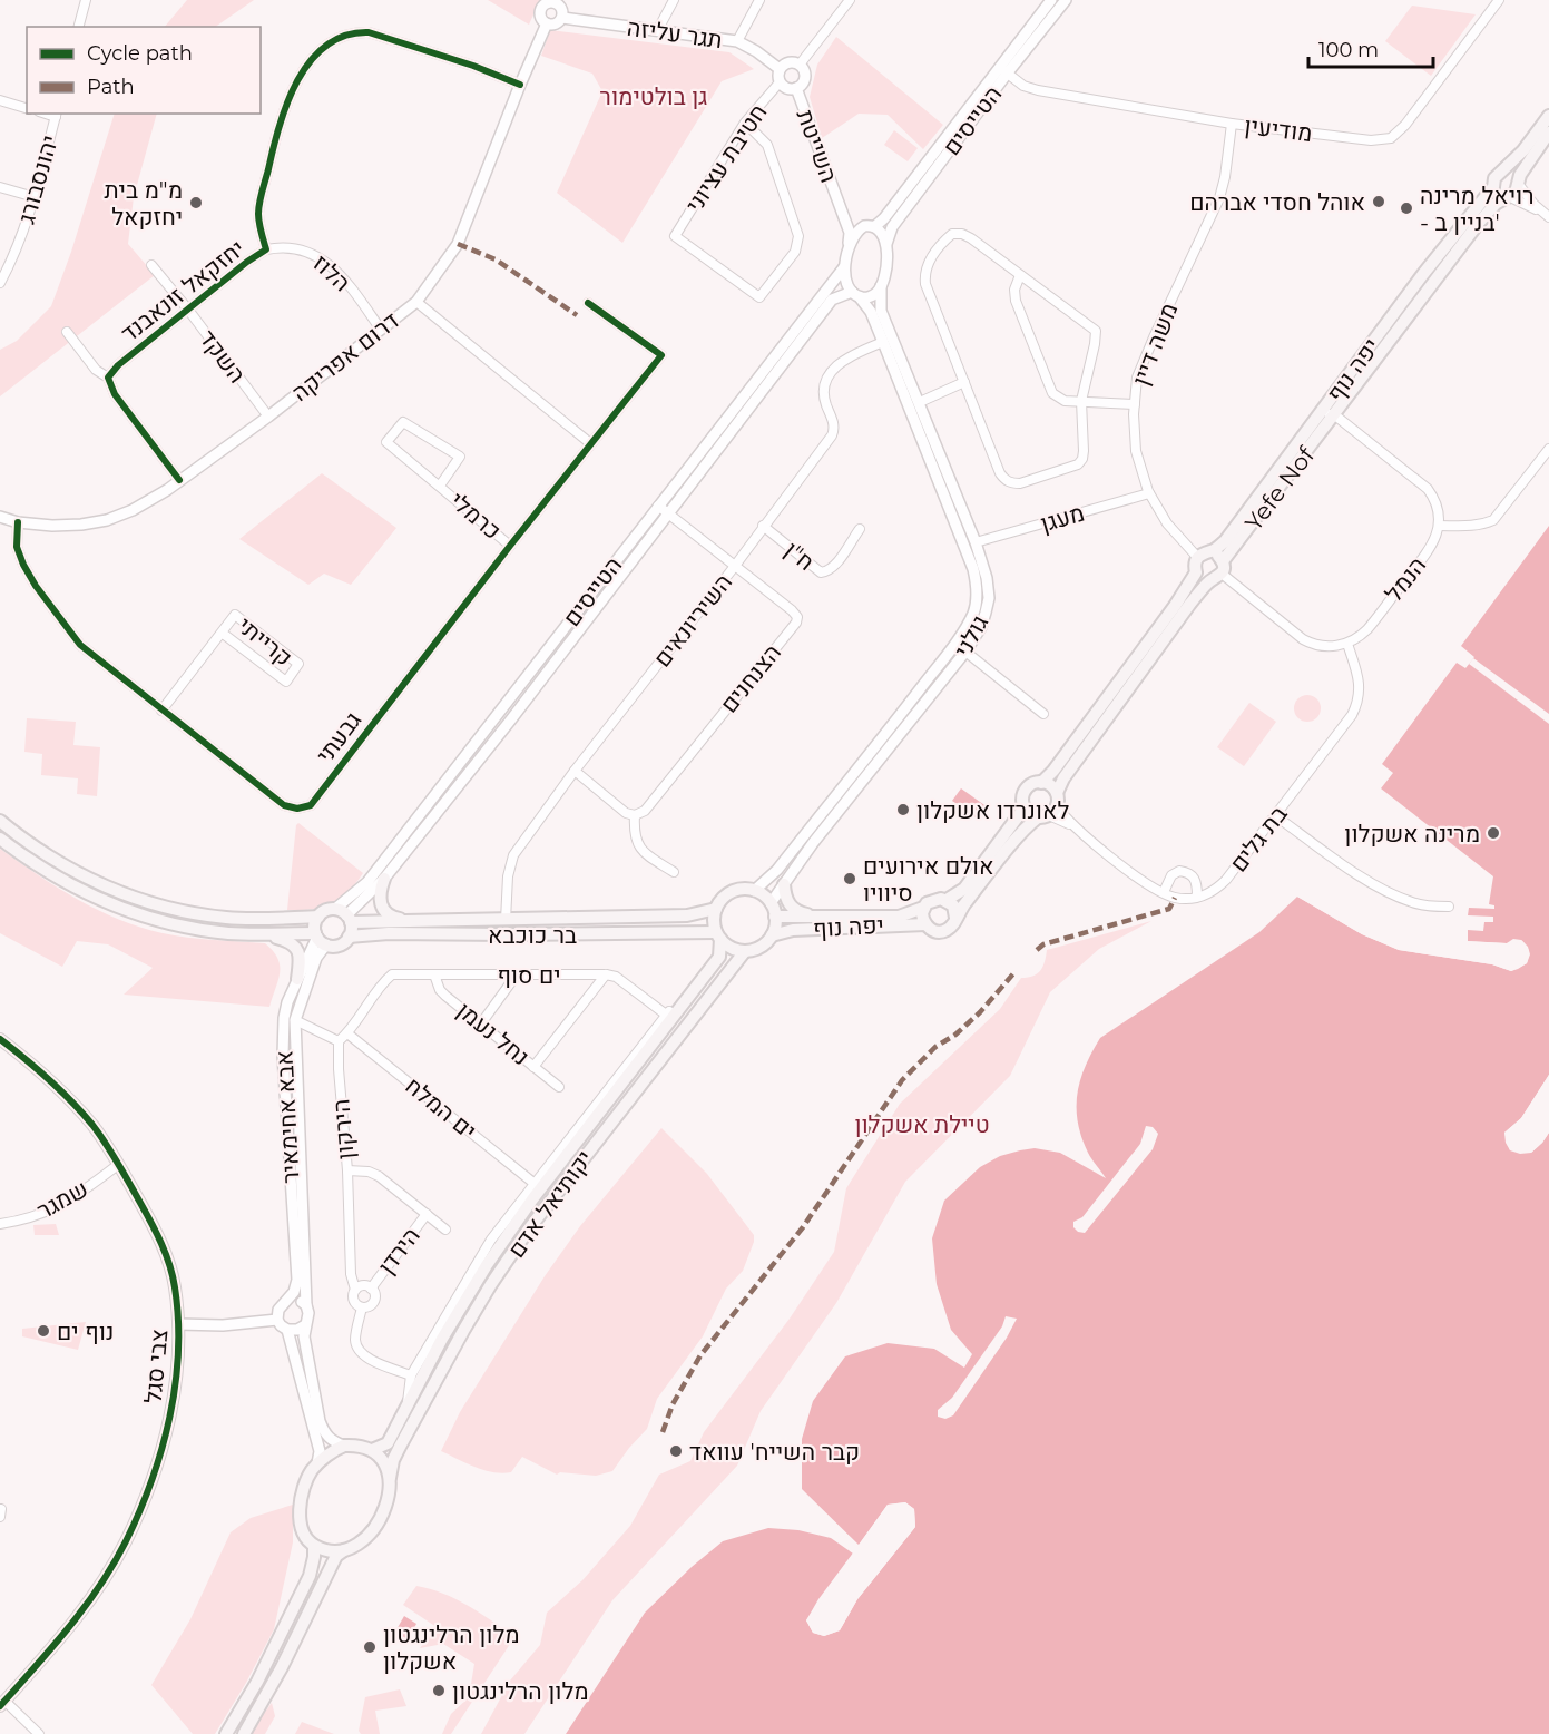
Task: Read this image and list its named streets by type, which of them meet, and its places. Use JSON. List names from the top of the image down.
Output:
{
  "streets": {
    "main road": [
      "יפה נוף",
      "Yefe Nof",
      "בר כוכבא",
      "יקותיאל אדם"
    ],
    "street": [
      "תגר עליזה",
      "הטייסים",
      "מודיעין",
      "השייטת",
      "חטיבת עציוני",
      "יהונסבורג",
      "הלוז",
      "יחזקאל זונאבנד",
      "משה דיין",
      "השקד",
      "דרום אפריקה",
      "כרמלי",
      "מעגן",
      "ח\"ן",
      "הנמל",
      "השיריונאים",
      "גולני",
      "קרייתי",
      "הצנחנים",
      "גבעתי",
      "בת גלים",
      "ים סוף",
      "נחל נעמן",
      "ים המלח",
      "אבא אחימאיר",
      "הירקון",
      "שמגר",
      "הירדן",
      "צבי סגל"
    ]
  },
  "crossings": [
    ["תגר עליזה", "השייטת"],
    ["תגר עליזה", "חטיבת עציוני"],
    ["תגר עליזה", "דרום אפריקה"],
    ["הטייסים", "מודיעין"],
    ["הטייסים", "גולני"],
    ["הטייסים", "הצנחנים"],
    ["הטייסים", "בר כוכבא"],
    ["הטייסים", "אבא אחימאיר"],
    ["מודיעין", "משה דיין"],
    ["השייטת", "חטיבת עציוני"],
    ["הלוז", "יחזקאל זונאבנד"],
    ["הלוז", "דרום אפריקה"],
    ["יחזקאל זונאבנד", "השקד"],
    ["יחזקאל זונאבנד", "דרום אפריקה"],
    ["משה דיין", "יפה נוף"],
    ["משה דיין", "Yefe Nof"],
    ["משה דיין", "מעגן"],
    ["השקד", "דרום אפריקה"],
    ["דרום אפריקה", "גבעתי"],
    ["יפה נוף", "Yefe Nof"],
    ["יפה נוף", "גולני"],
    ["יפה נוף", "בר כוכבא"],
    ["יפה נוף", "יקותיאל אדם"],
    ["כרמלי", "גבעתי"],
    ["מעגן", "גולני"],
    ["ח\"ן", "השיריונאים"],
    ["הנמל", "בת גלים"],
    ["השיריונאים", "גולני"],
    ["השיריונאים", "הצנחנים"],
    ["השיריונאים", "בר כוכבא"],
    ["גולני", "בר כוכבא"],
    ["גולני", "יקותיאל אדם"],
    ["קרייתי", "גבעתי"],
    ["בר כוכבא", "אבא אחימאיר"],
    ["בר כוכבא", "יקותיאל אדם"],
    ["ים סוף", "נחל נעמן"],
    ["ים סוף", "ים המלח"],
    ["הירקון", "הירדן"],
    ["שמגר", "צבי סגל"]
  ],
  "parks": ["גן בולטימור", "טיילת אשקלון"],
  "places": [
    "אוהל חסדי אברהם",
    "מ\"מ בית יחזקאל",
    "רויאל מרינה - בניין ב'",
    "לאונרדו אשקלון",
    "מרינה אשקלון",
    "אולם אירועים סיוויו",
    "נוף ים",
    "קבר השייח' עוואד",
    "מלון הרלינגטון אשקלון",
    "מלון הרלינגטון"
  ],
  "legend": ["Cycle path", "Path"],
  "scale_bar": "100 m"
}
